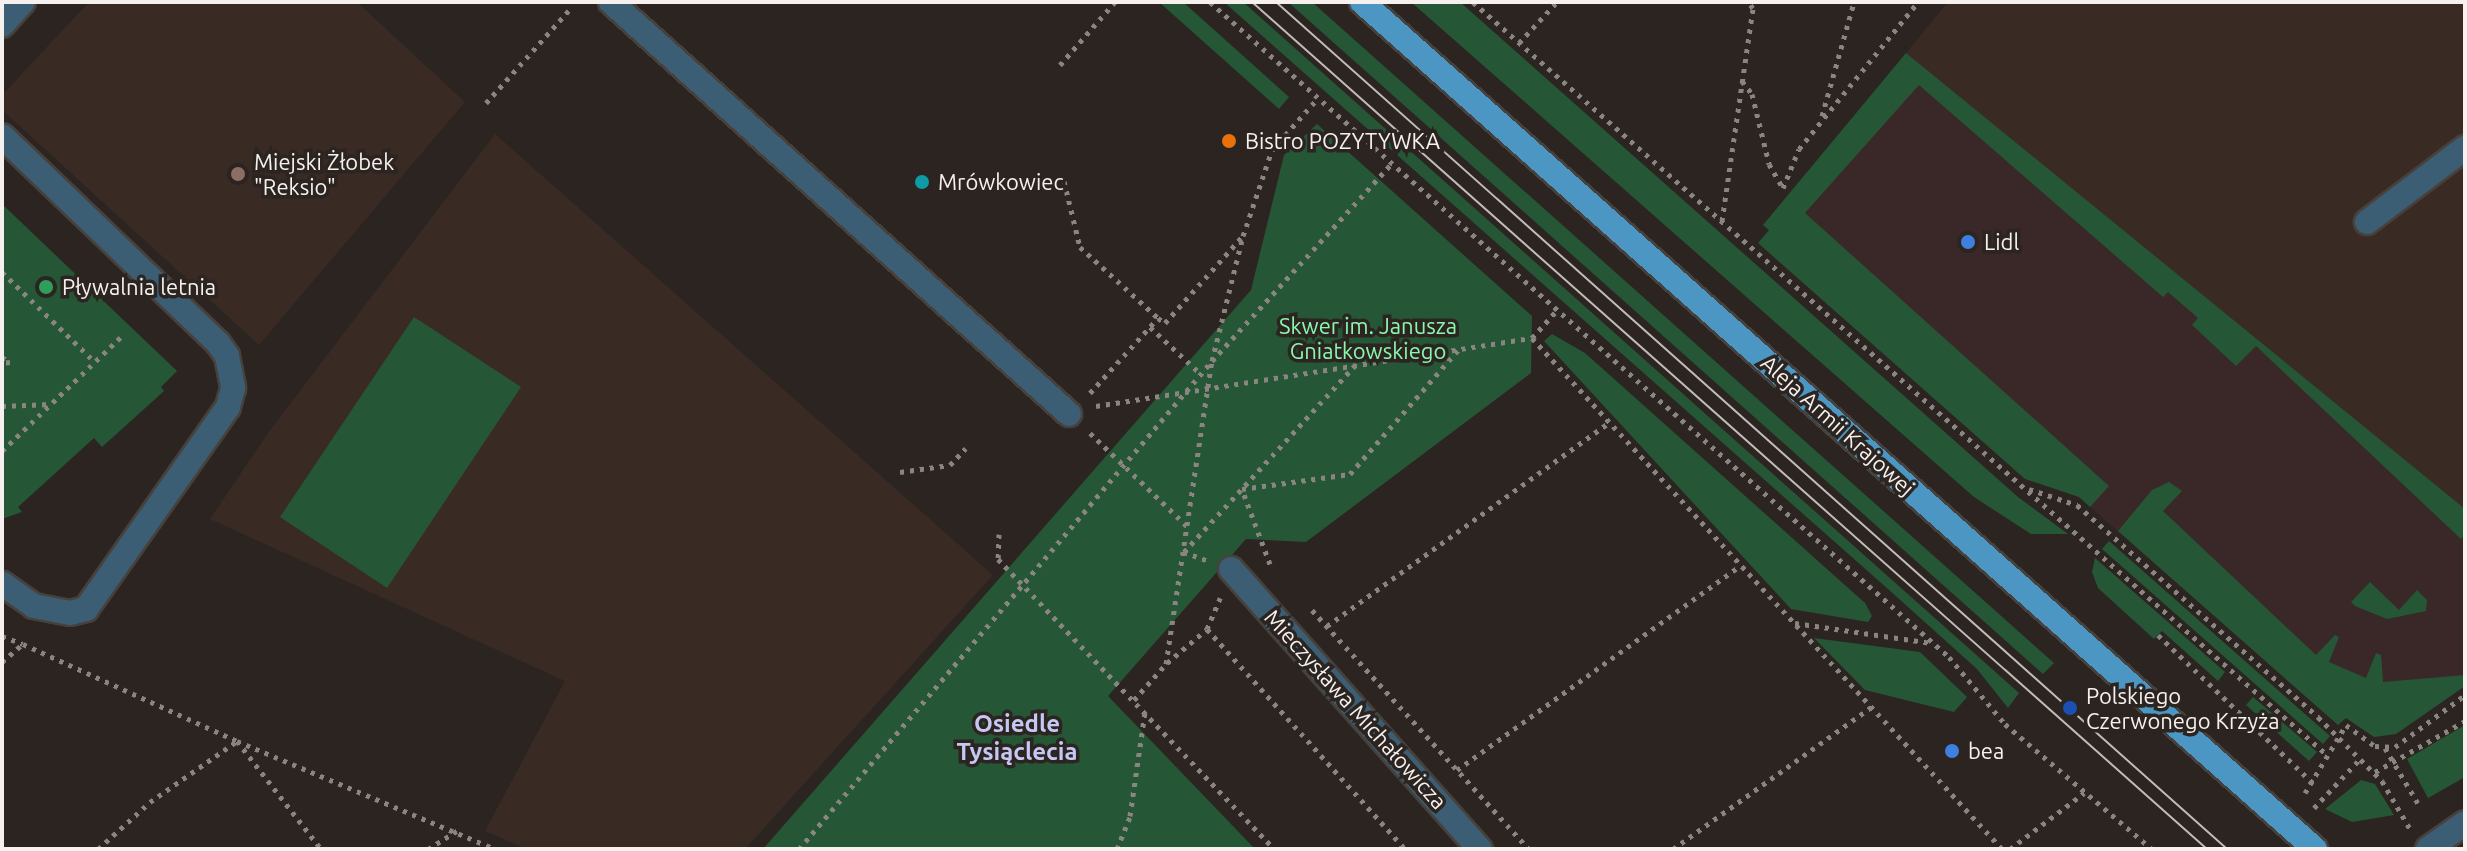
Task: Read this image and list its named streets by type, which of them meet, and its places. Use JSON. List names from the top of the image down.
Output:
{
  "streets": {
    "main road": ["Aleja Armii Krajowej"],
    "street": ["Mieczysława Michałowicza"]
  },
  "districts": ["Osiedle Tysiąclecia"],
  "parks": ["Skwer im. Janusza Gniatkowskiego"],
  "places": [
    "Bistro POZYTYWKA",
    "Miejski Żłobek \"Reksio\"",
    "Mrówkowiec",
    "Lidl",
    "Pływalnia letnia",
    "Polskiego Czerwonego Krzyża",
    "bea"
  ]
}
